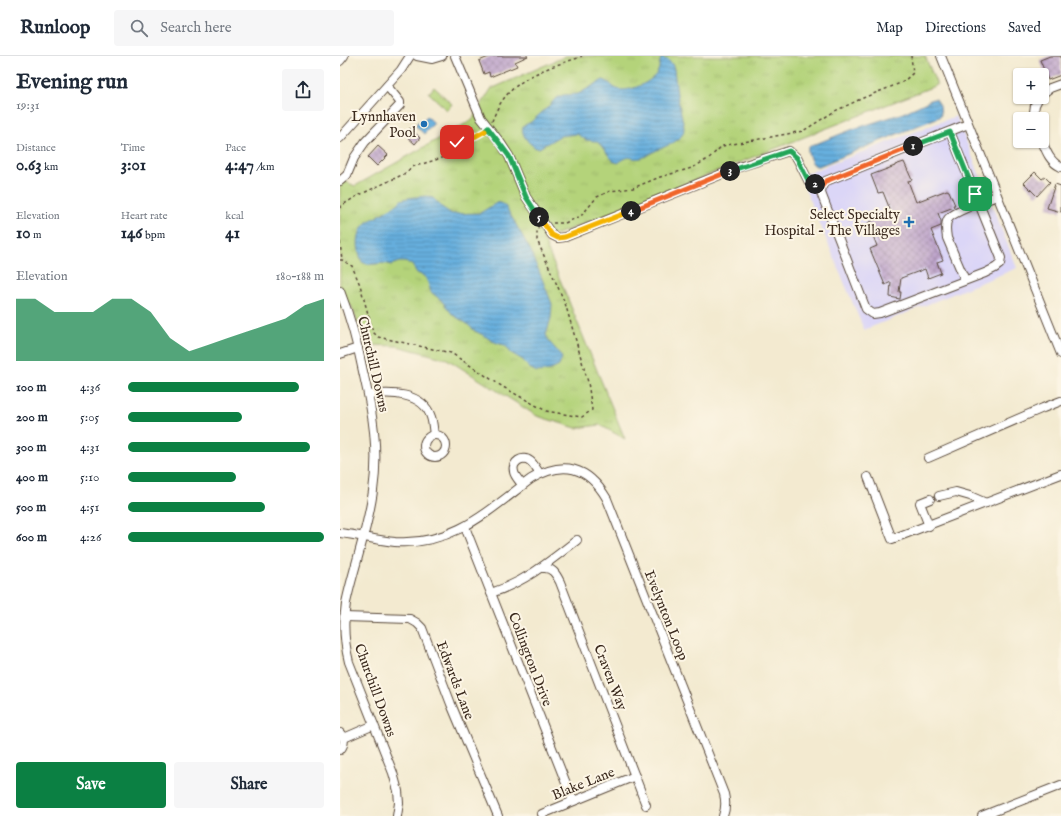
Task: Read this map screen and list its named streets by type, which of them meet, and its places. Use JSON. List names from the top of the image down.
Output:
{
  "streets": {
    "street": [
      "Churchill Downs",
      "Evelynton Loop",
      "Collington Drive",
      "Craven Way",
      "Edwards Lane",
      "Blake Lane"
    ]
  },
  "crossings": [
    ["Churchill Downs", "Evelynton Loop"],
    ["Churchill Downs", "Edwards Lane"],
    ["Evelynton Loop", "Collington Drive"],
    ["Collington Drive", "Blake Lane"],
    ["Craven Way", "Blake Lane"]
  ],
  "places": {
    "other": ["Lynnhaven Pool"],
    "health": ["Select Specialty Hospital - The Villages"]
  },
  "page": {
    "header": "Runloop",
    "search": "Search here",
    "nav": ["Map", "Directions", "Saved"],
    "heading": ["Evening run", "19:31"],
    "map_buttons": ["+", "−"],
    "stats": [
      ["Distance", "0.63 km"],
      ["Time", "3:01"],
      ["Pace", "4:47 /km"],
      ["Elevation", "10 m"],
      ["Heart rate", "146 bpm"],
      ["kcal", "41"]
    ],
    "pins": [
      "1",
      "3",
      "2",
      "4",
      "5"
    ],
    "chart": ["Elevation", "180–188 m"],
    "list": [
      {
        "name": "100 m",
        "note": "4:36"
      },
      {
        "name": "200 m",
        "note": "5:05"
      },
      {
        "name": "300 m",
        "note": "4:31"
      },
      {
        "name": "400 m",
        "note": "5:10"
      },
      {
        "name": "500 m",
        "note": "4:51"
      },
      {
        "name": "600 m",
        "note": "4:26"
      }
    ],
    "buttons": ["Save", "Share"]
  }
}
